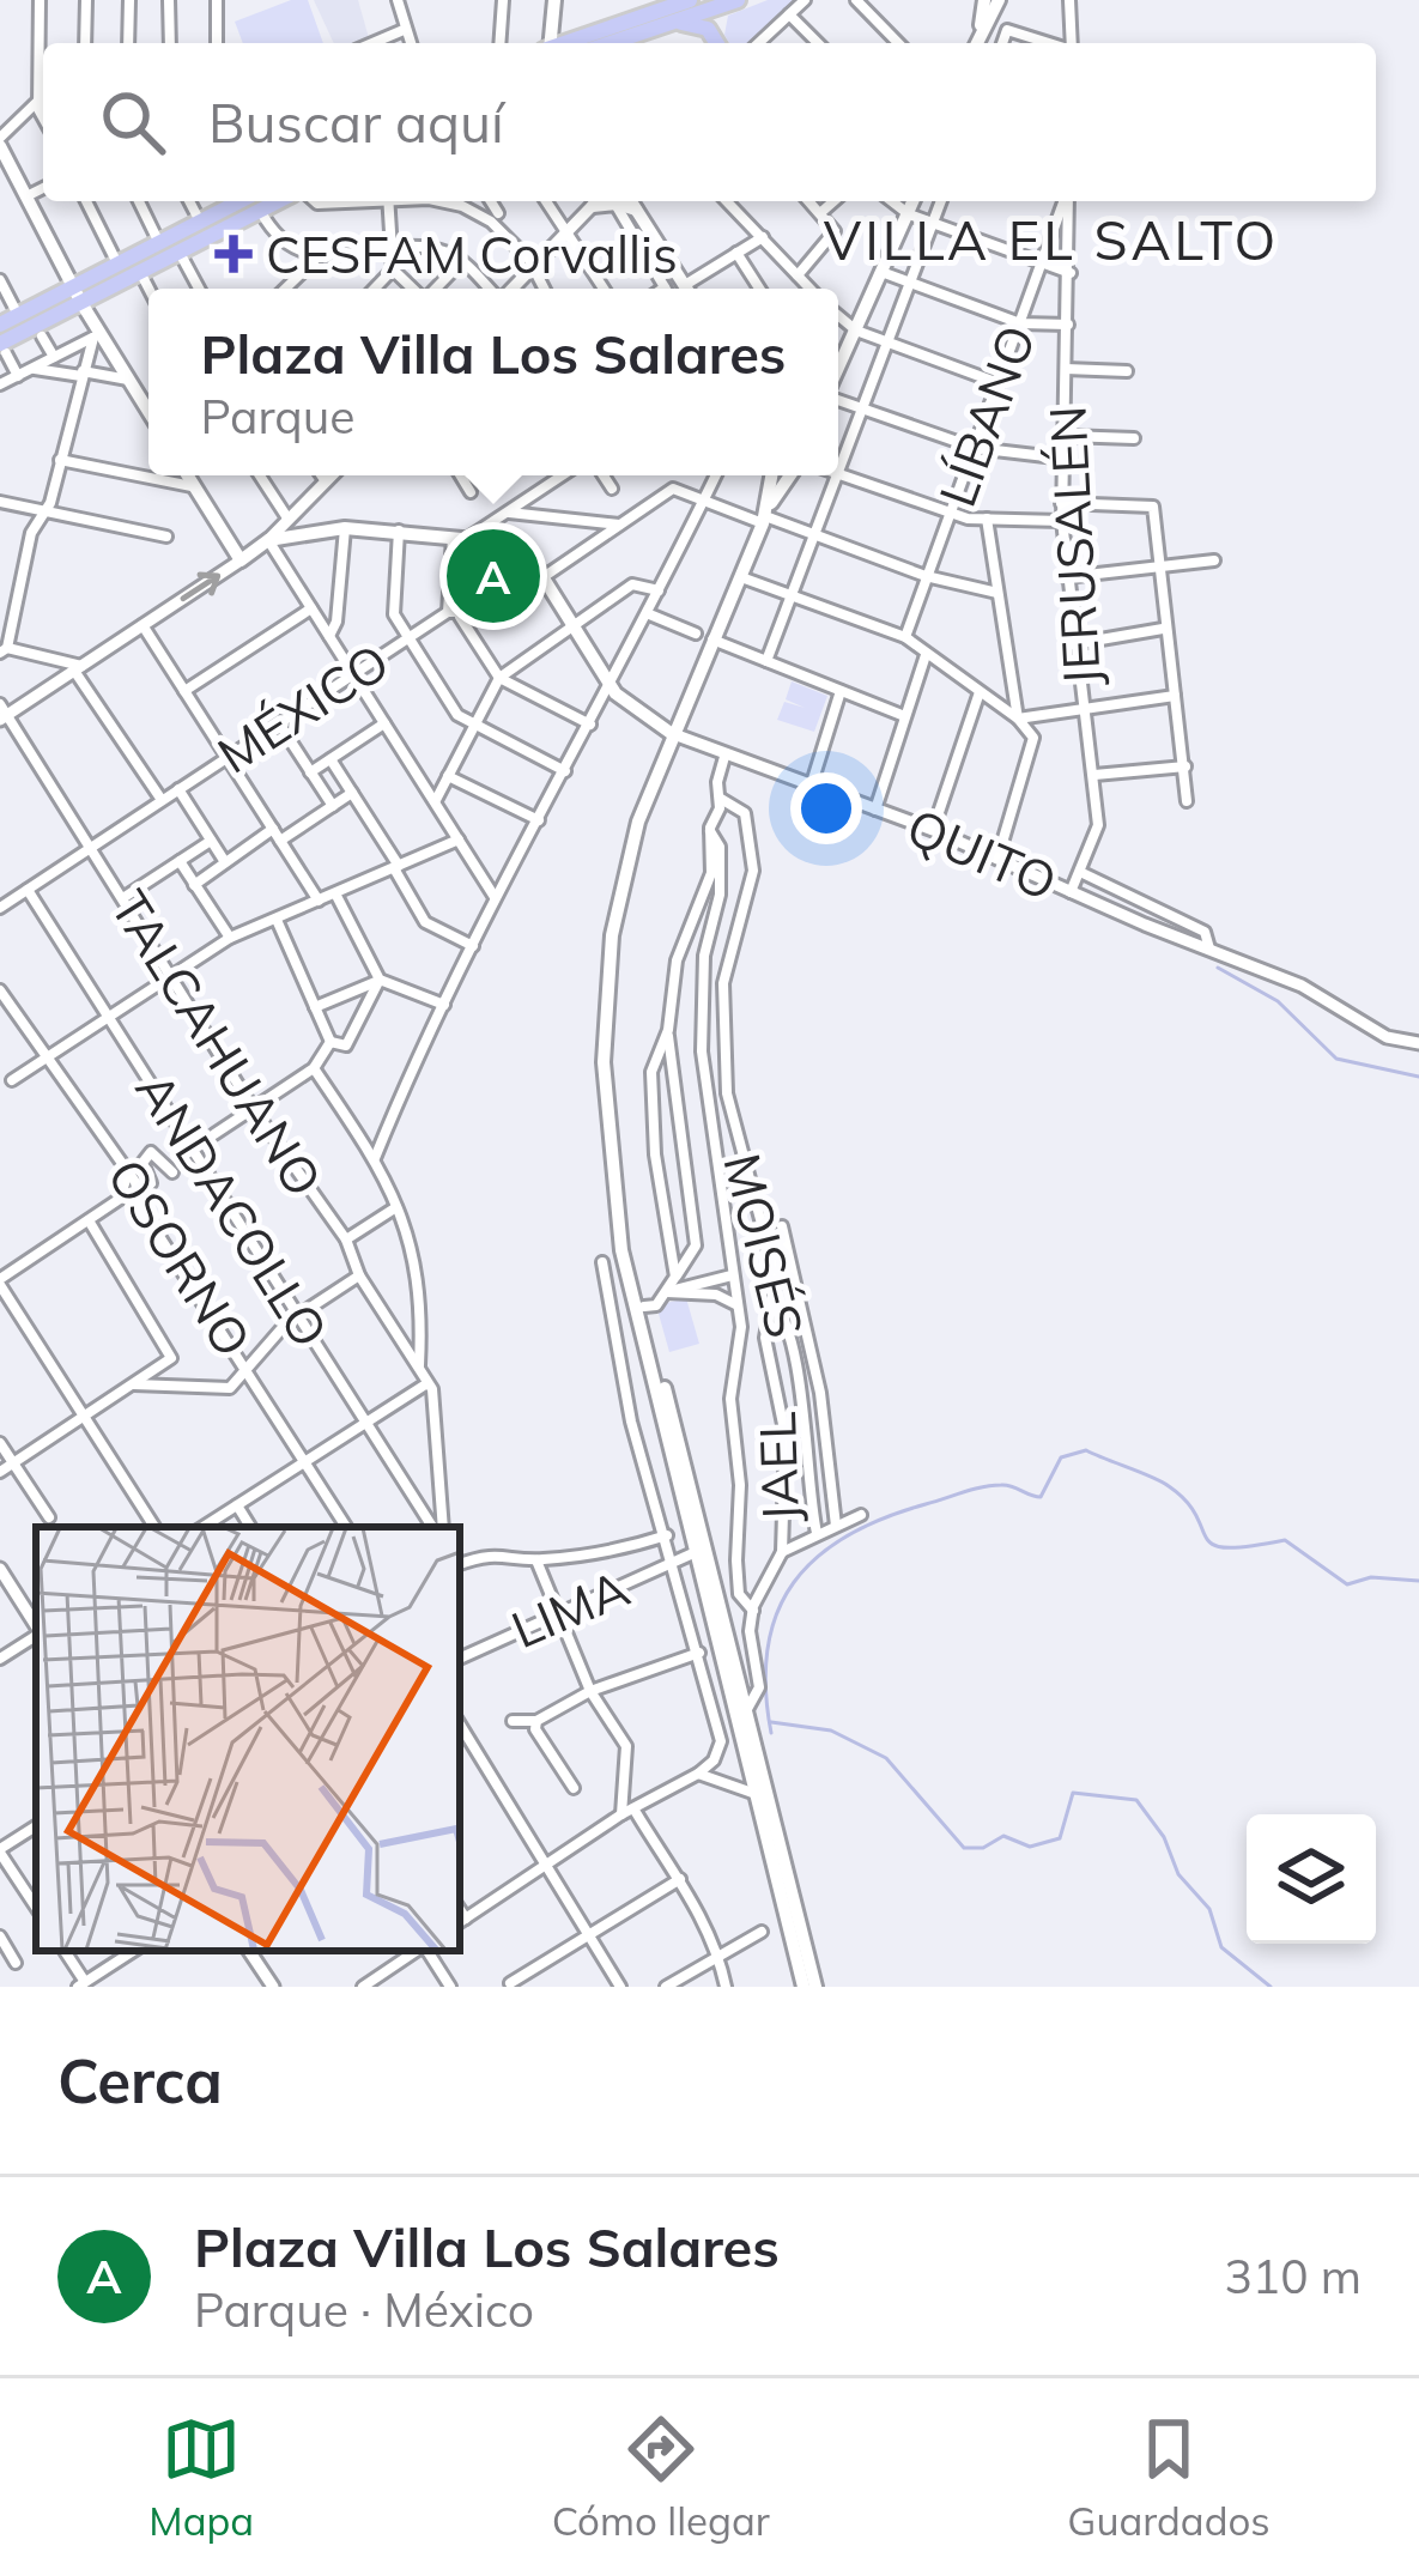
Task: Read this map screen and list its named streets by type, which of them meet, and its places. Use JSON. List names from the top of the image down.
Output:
{
  "streets": {
    "street": [
      "LÍBANO",
      "JERUSALÉN",
      "MÉXICO",
      "QUITO",
      "TALCAHUANO",
      "ANDACOLLO",
      "MOISÉS",
      "OSORNO",
      "JAEL",
      "LIMA"
    ]
  },
  "crossings": [
    ["JERUSALÉN", "QUITO"],
    ["MÉXICO", "TALCAHUANO"],
    ["MÉXICO", "ANDACOLLO"],
    ["MOISÉS", "JAEL"]
  ],
  "districts": ["VILLA EL SALTO"],
  "places": {
    "health": ["CESFAM Corvallis"]
  },
  "page": {
    "search": "Buscar aquí",
    "popup": ["Plaza Villa Los Salares", "Parque"],
    "pins": "A",
    "heading": "Cerca",
    "list": [
      {
        "mark": "A",
        "name": "Plaza Villa Los Salares",
        "note": "Parque · México",
        "value": "310 m"
      }
    ],
    "nav": ["Mapa", "Cómo llegar", "Guardados"]
  }
}
